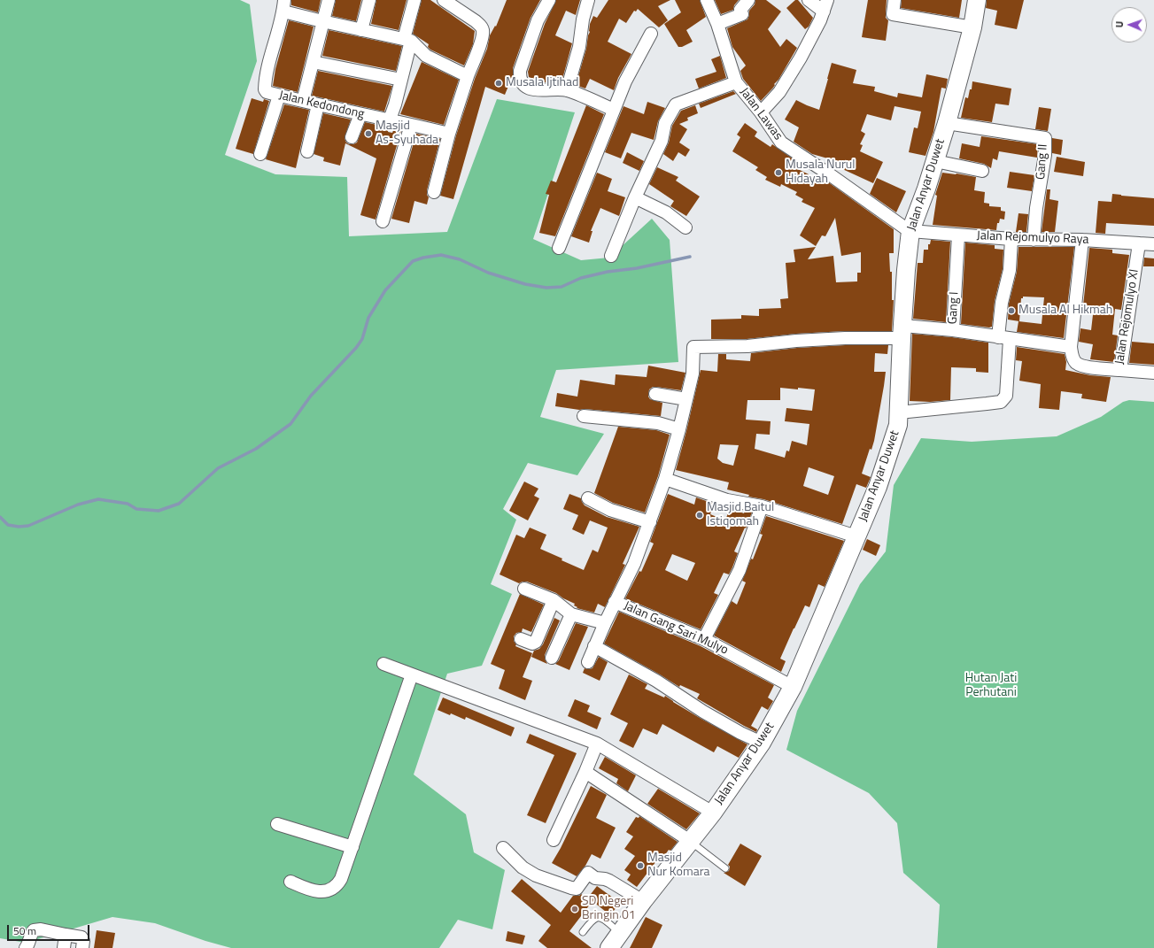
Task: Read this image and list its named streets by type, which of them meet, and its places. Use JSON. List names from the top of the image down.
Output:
{
  "streets": {
    "street": [
      "Jalan Kedondong",
      "Jalan Lawas",
      "Gang II",
      "Jalan Anyar Duwet",
      "Jalan Rejomulyo Raya",
      "Gang I",
      "Jalan Rejomulyo XI",
      "Jalan Gang Sari Mulyo"
    ]
  },
  "crossings": [
    ["Jalan Lawas", "Jalan Anyar Duwet"],
    ["Jalan Lawas", "Jalan Rejomulyo Raya"],
    ["Gang II", "Jalan Anyar Duwet"],
    ["Gang II", "Jalan Rejomulyo Raya"],
    ["Jalan Anyar Duwet", "Jalan Rejomulyo Raya"],
    ["Jalan Anyar Duwet", "Gang I"],
    ["Jalan Anyar Duwet", "Jalan Gang Sari Mulyo"],
    ["Jalan Rejomulyo Raya", "Gang I"],
    ["Jalan Rejomulyo Raya", "Jalan Rejomulyo XI"]
  ],
  "parks": ["Hutan Jati Perhutani"],
  "places": [
    "Musala Ijtihad",
    "Masjid As-Syuhada",
    "Musala Nurul Hidayah",
    "Musala Al Hikmah",
    "Masjid Baitul Istiqomah",
    "Masjid Nur Komara",
    "SD Negeri Bringin 01"
  ],
  "scale_bar": "50 m",
  "north": "left"
}
